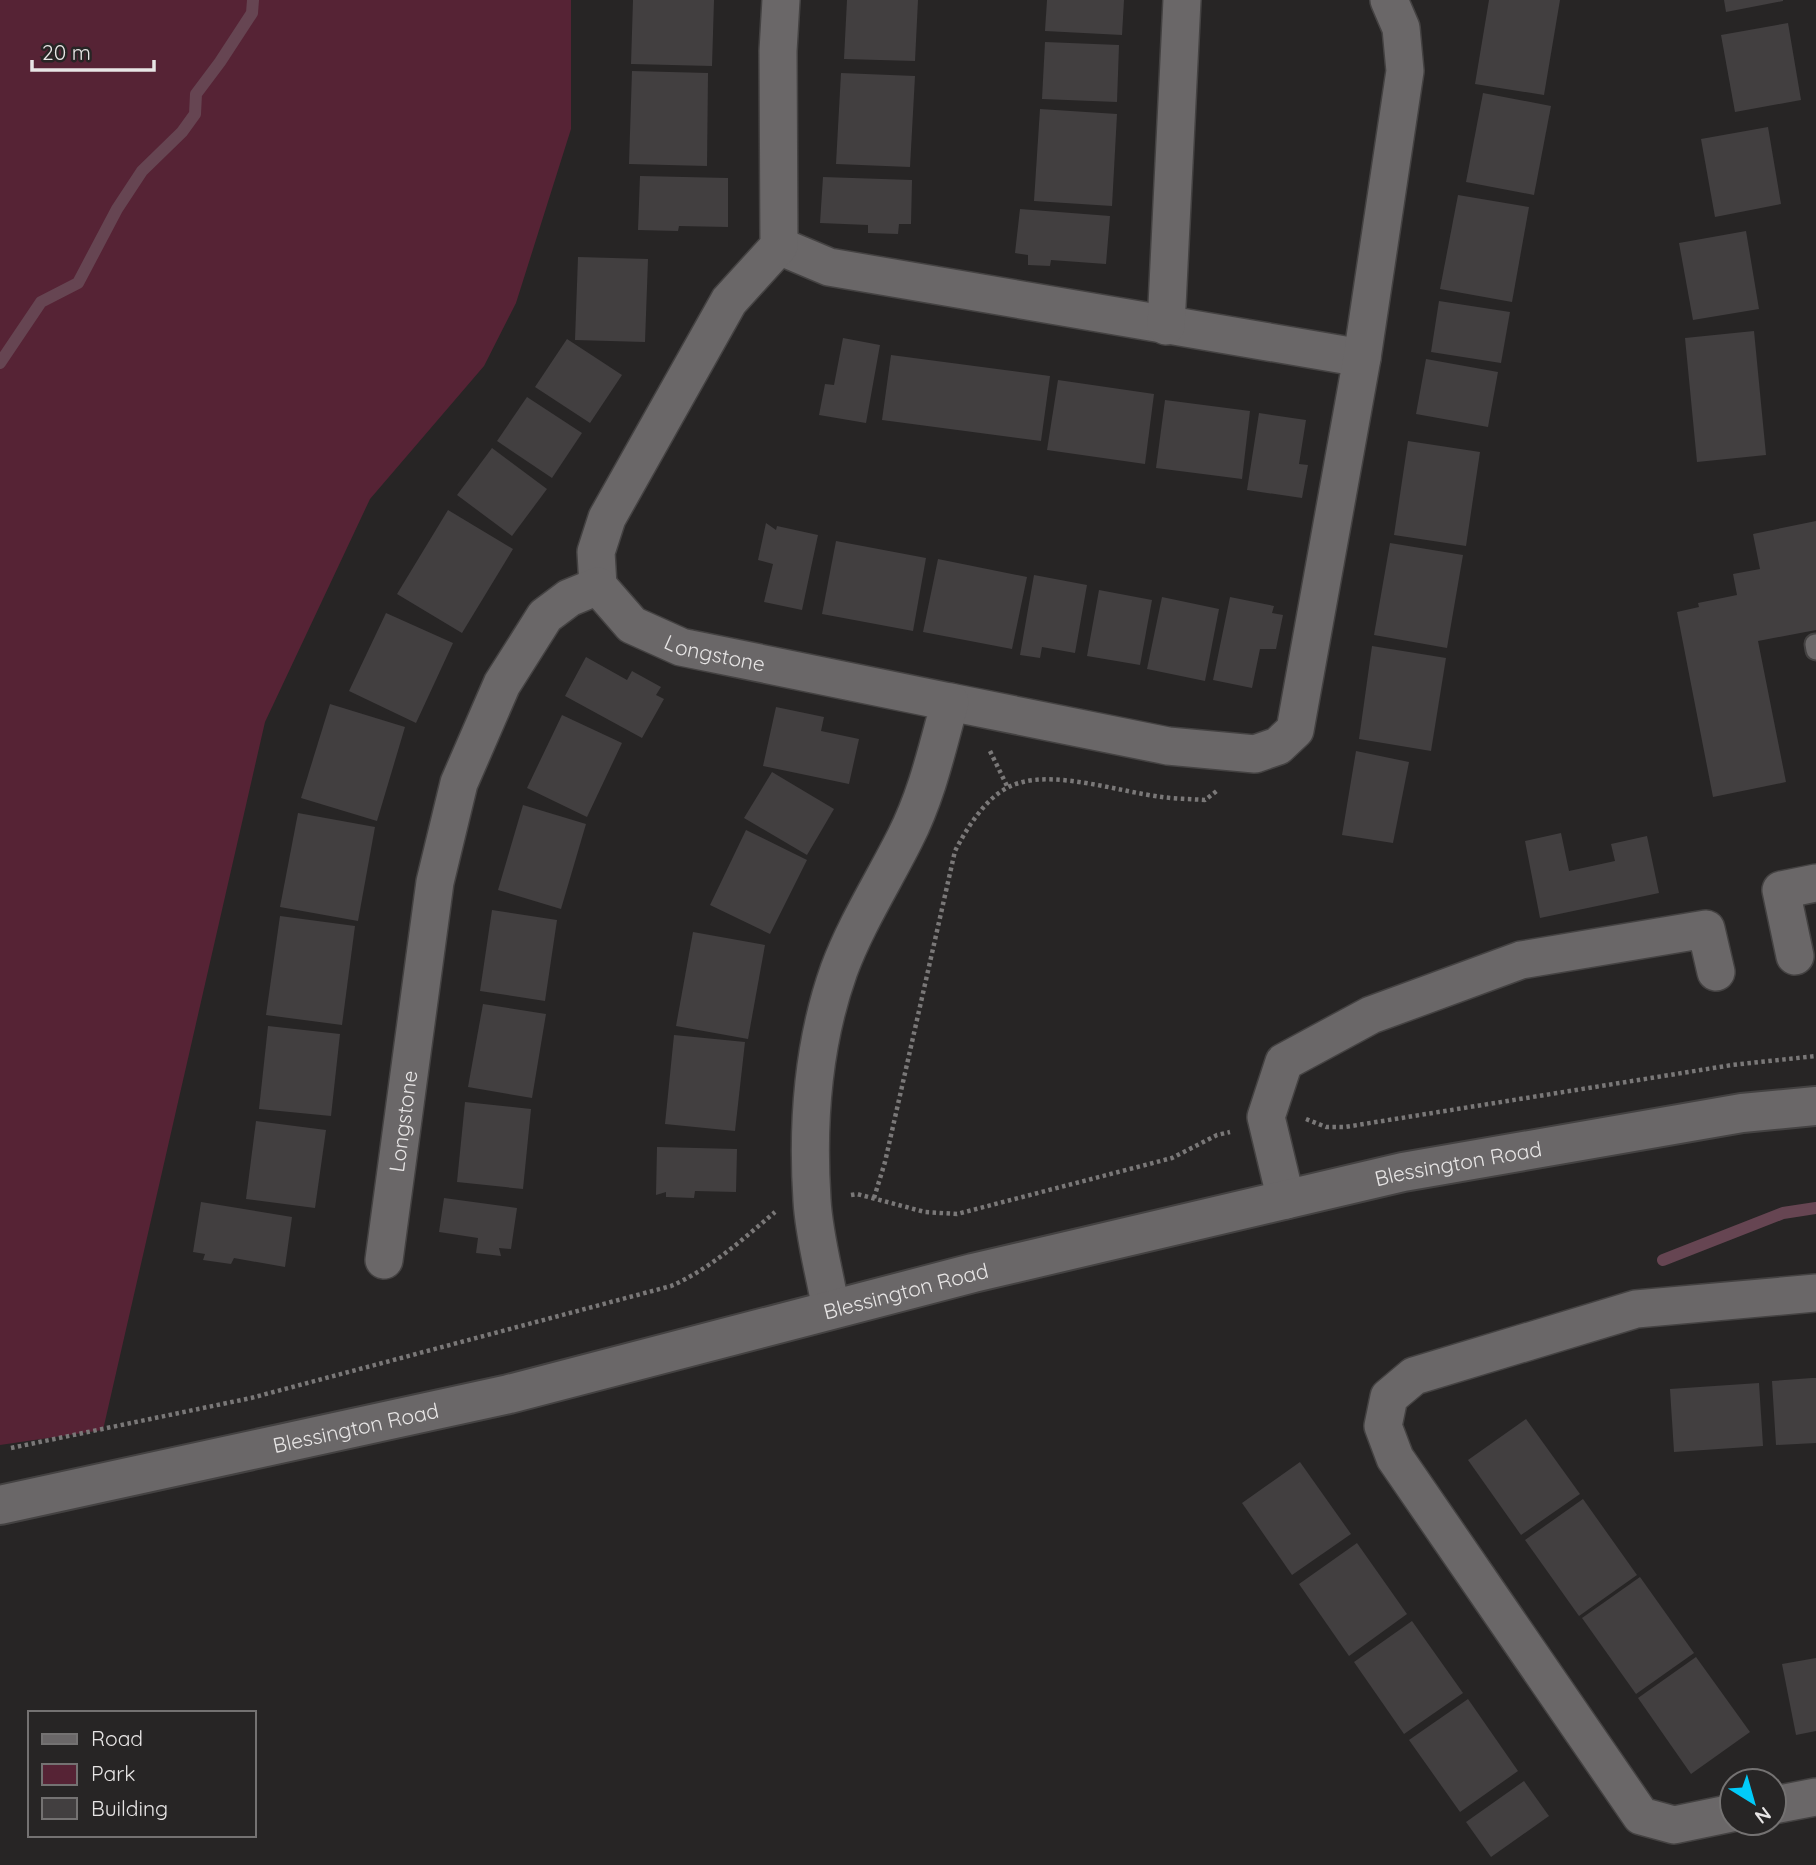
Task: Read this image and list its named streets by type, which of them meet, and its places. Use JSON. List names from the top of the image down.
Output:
{
  "streets": {
    "main road": ["Blessington Road"],
    "street": ["Longstone"]
  },
  "legend": ["Road", "Park", "Building"],
  "scale_bar": "20 m",
  "north": "bottom right"
}
